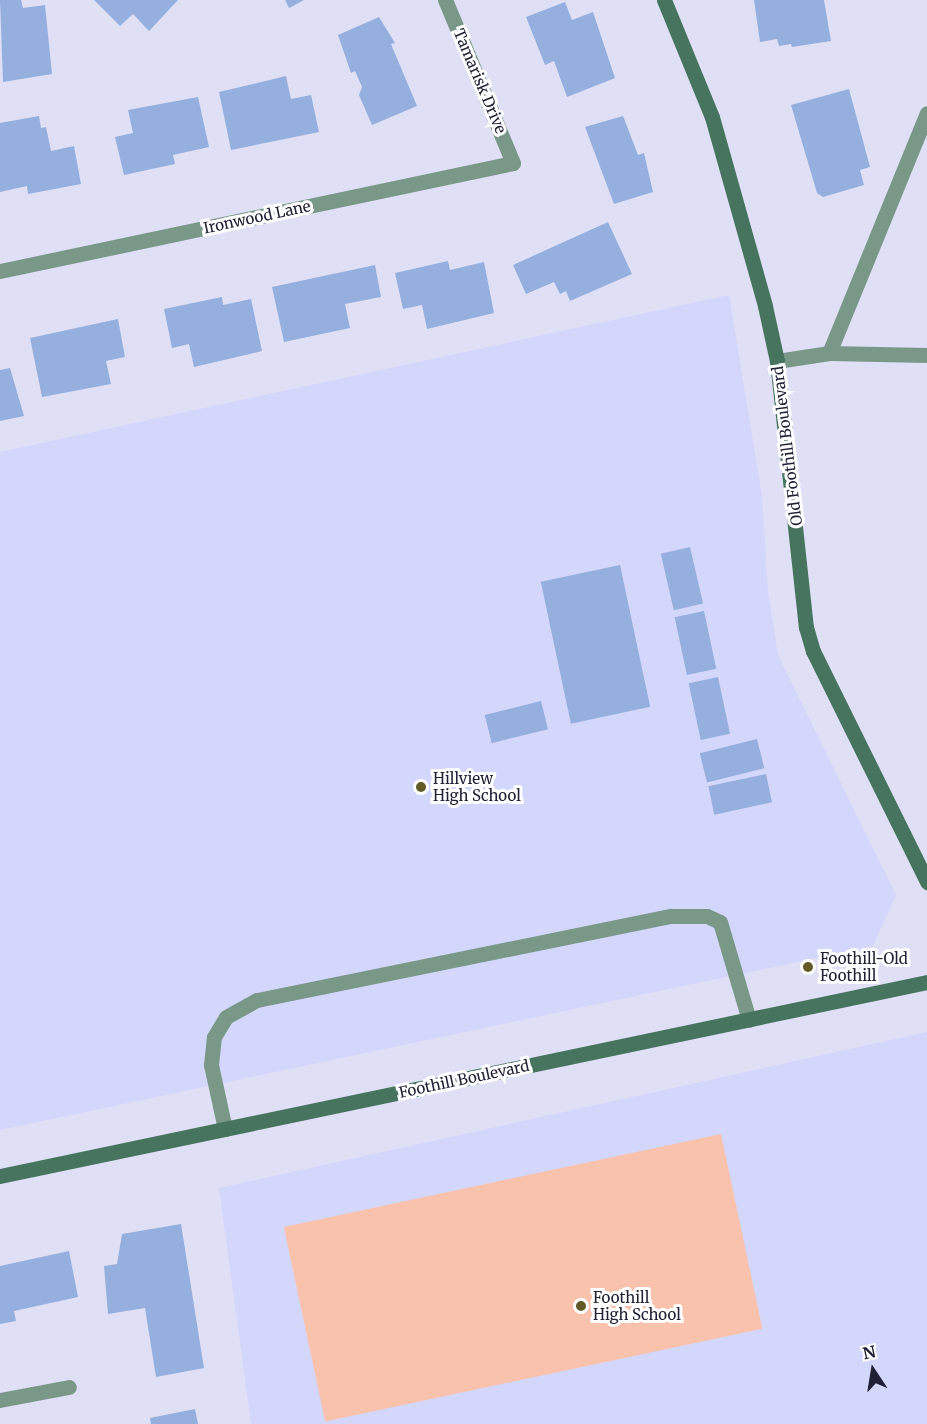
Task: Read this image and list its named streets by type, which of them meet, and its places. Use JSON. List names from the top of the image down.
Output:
{
  "streets": {
    "street": [
      "Tamarisk Drive",
      "Ironwood Lane",
      "Old Foothill Boulevard",
      "Foothill Boulevard"
    ]
  },
  "crossings": [
    ["Tamarisk Drive", "Ironwood Lane"]
  ],
  "places": ["Hillview High School", "Foothill-Old Foothill", "Foothill High School"],
  "north": "top"
}
